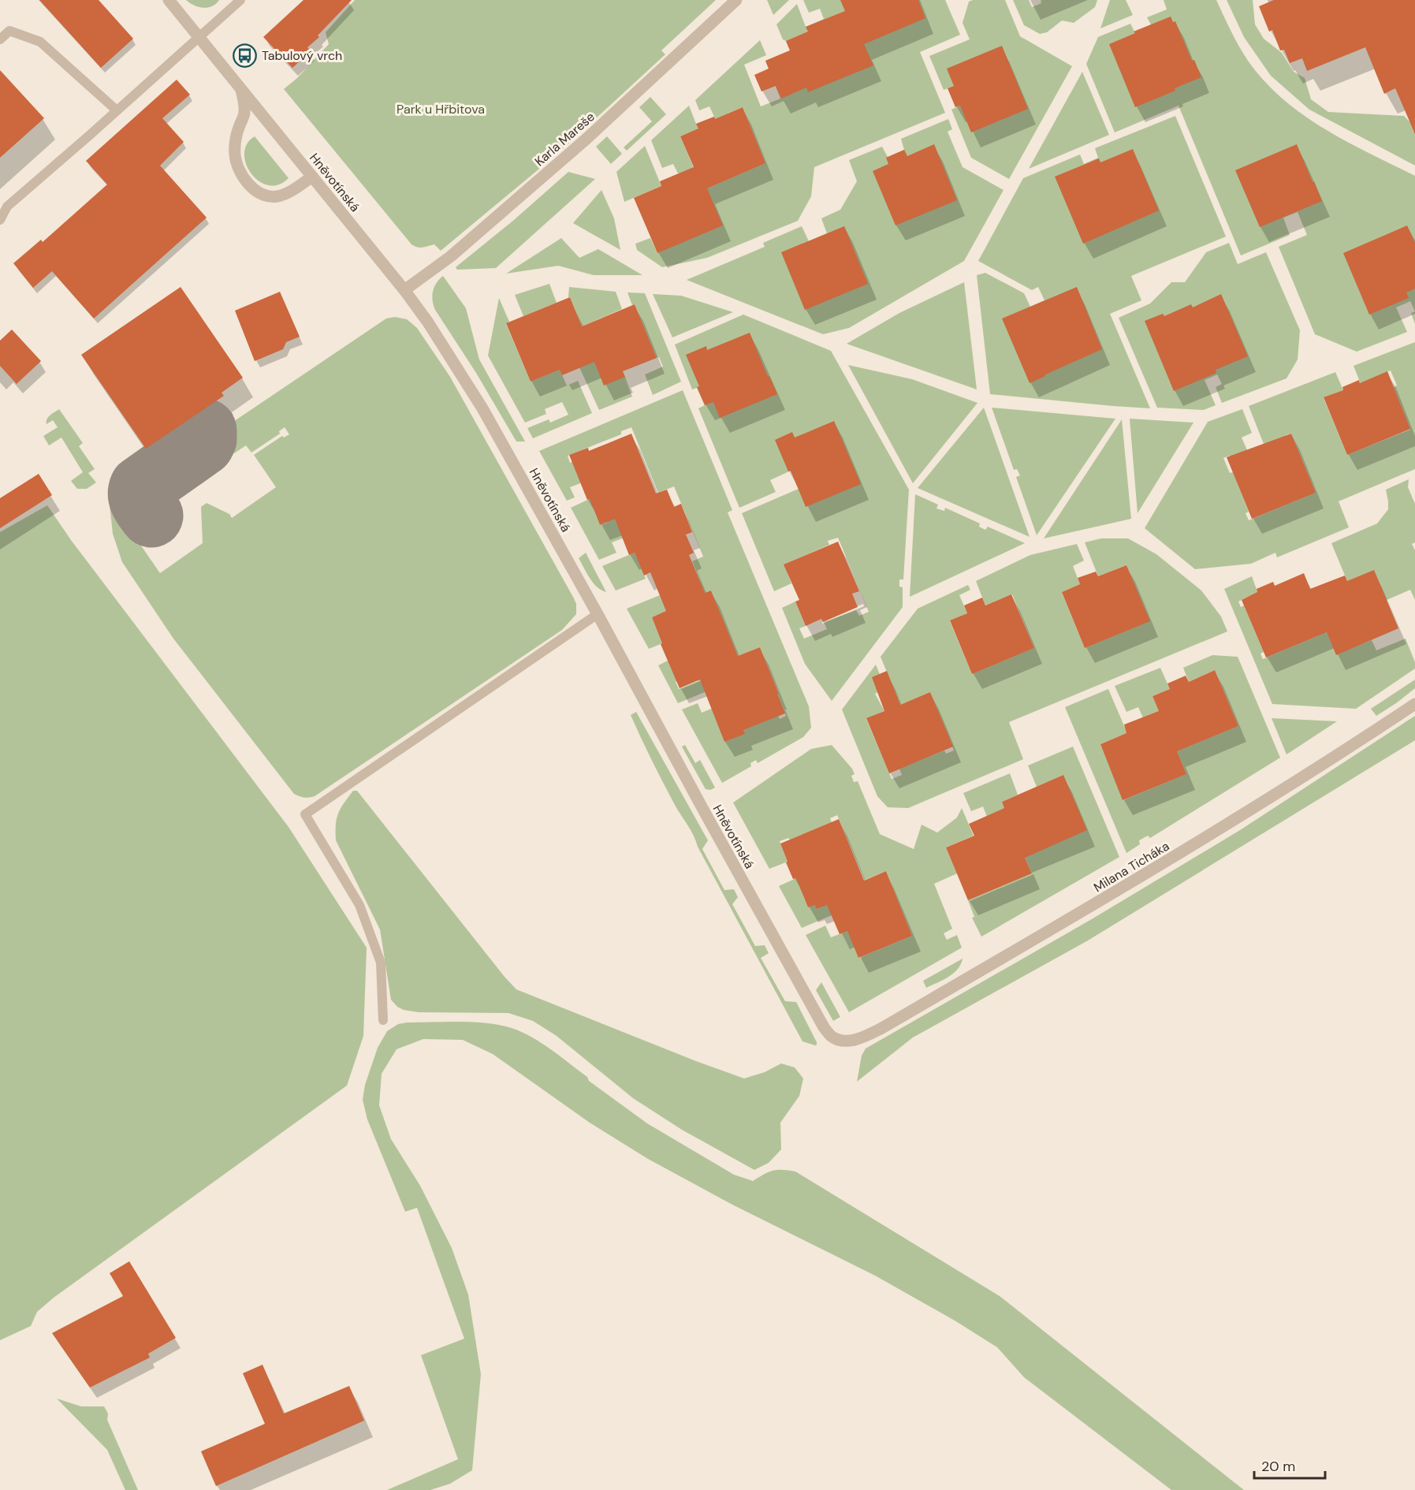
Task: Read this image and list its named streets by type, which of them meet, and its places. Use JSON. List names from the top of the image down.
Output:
{
  "streets": {
    "street": ["Karla Mareše", "Hněvotínská", "Milana Ticháka"]
  },
  "crossings": [
    ["Karla Mareše", "Hněvotínská"],
    ["Hněvotínská", "Milana Ticháka"]
  ],
  "parks": ["Park u Hřbitova"],
  "places": {
    "bus stop": ["Tabulový vrch"]
  },
  "scale_bar": "20 m"
}
